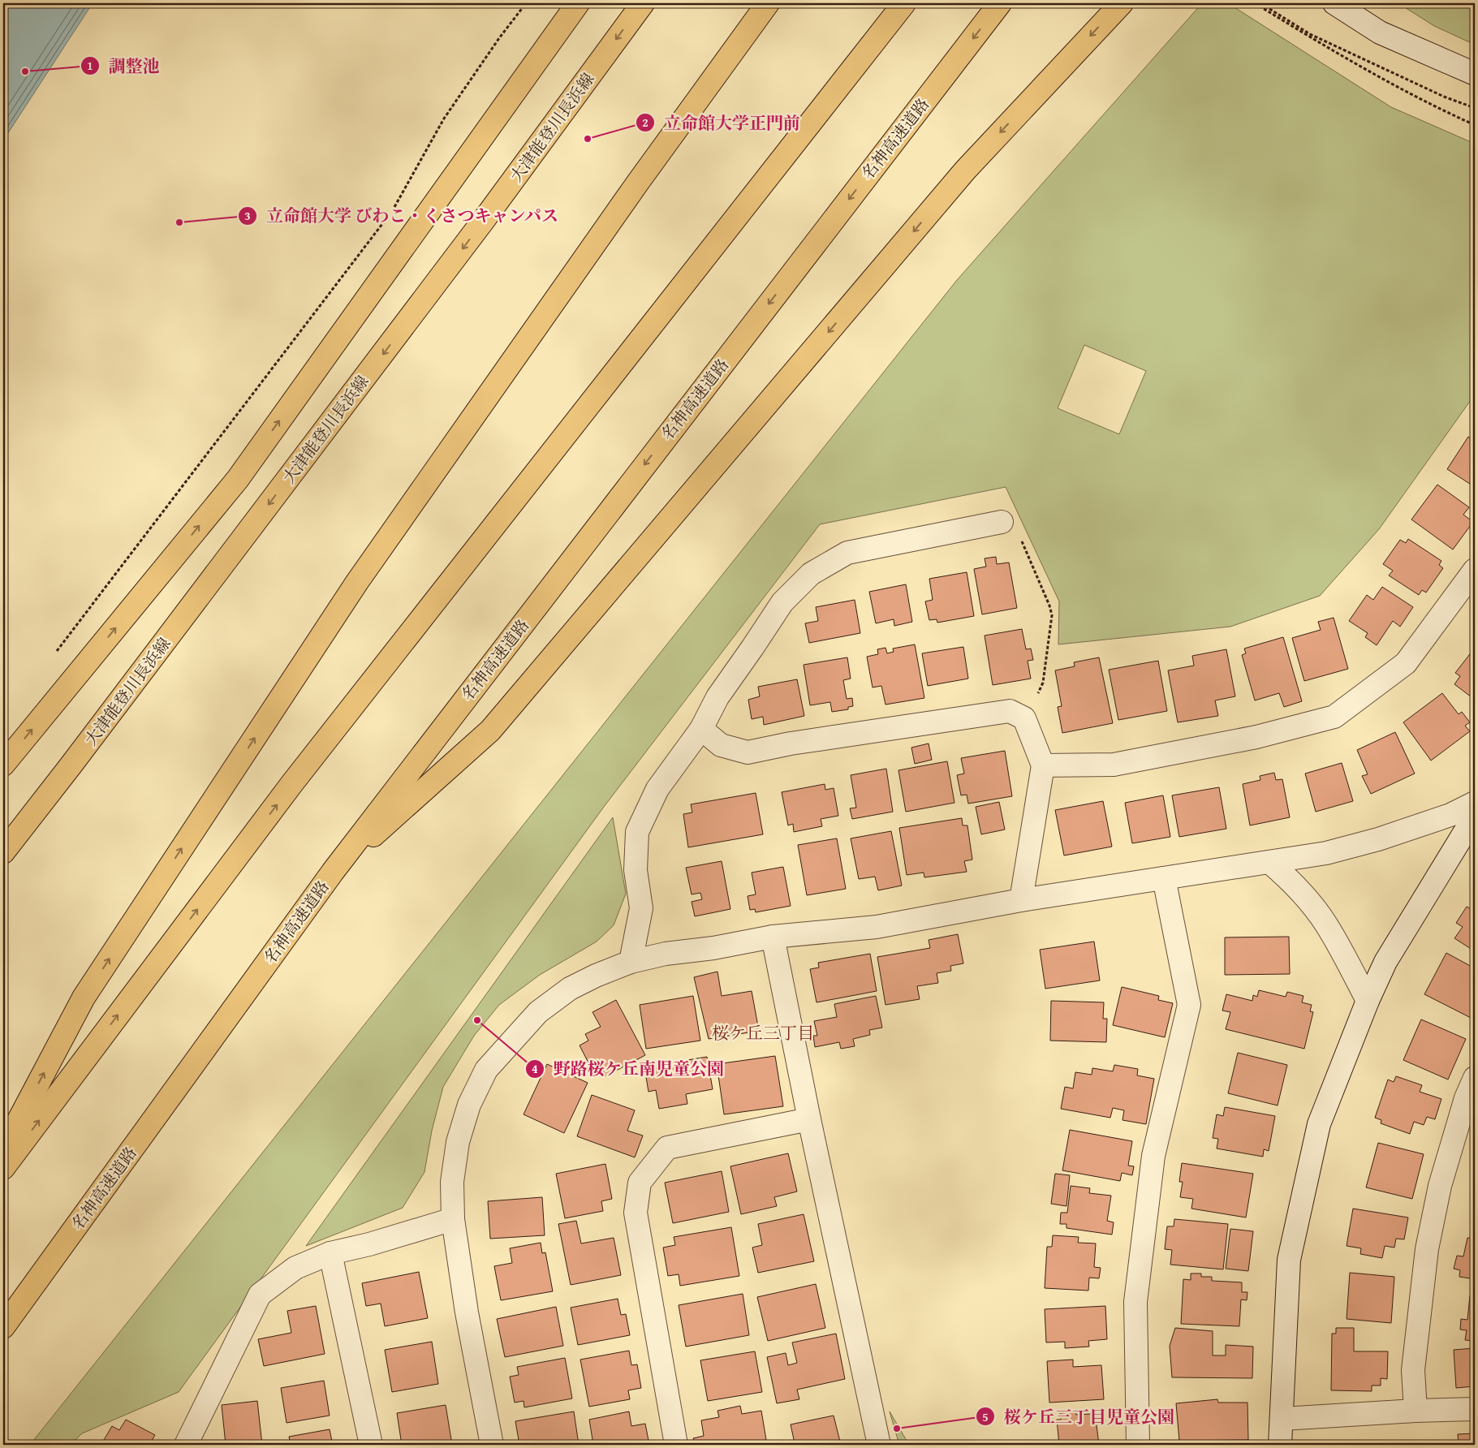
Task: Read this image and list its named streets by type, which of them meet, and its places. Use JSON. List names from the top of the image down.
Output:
{
  "streets": {
    "main road": ["大津能登川長浜線", "名神高速道路"]
  },
  "districts": ["桜ケ丘三丁目"],
  "places": [
    "調整池",
    "立命館大学正門前",
    "立命館大学 びわこ・くさつキャンパス",
    "野路桜ケ丘南児童公園",
    "桜ケ丘三丁目児童公園"
  ]
}
